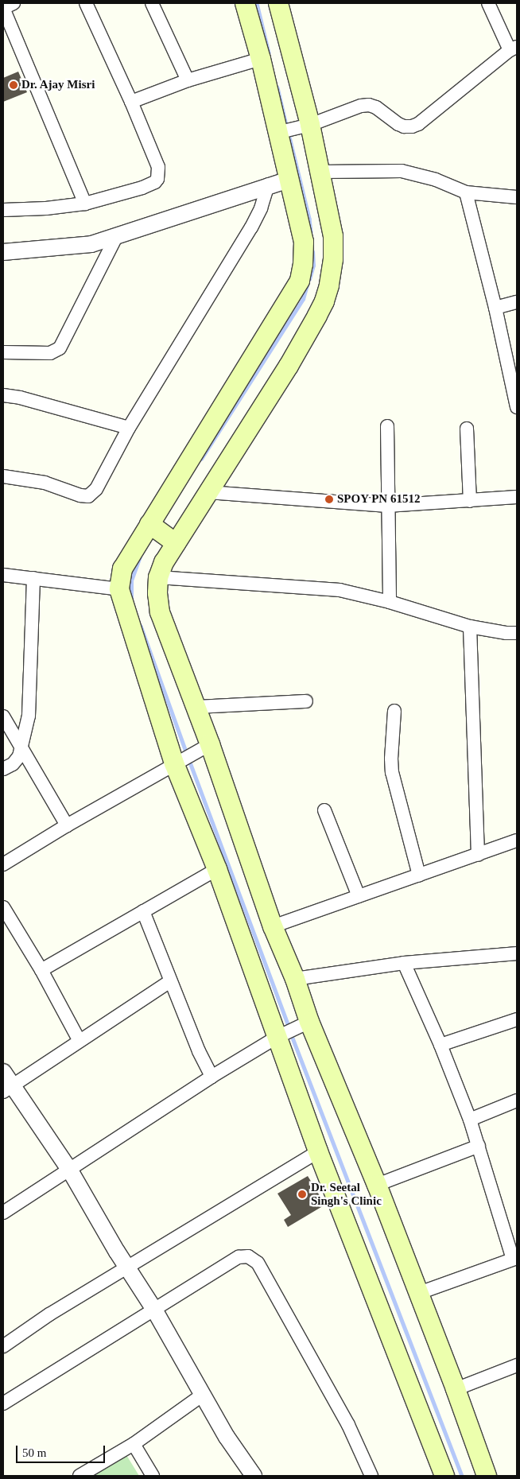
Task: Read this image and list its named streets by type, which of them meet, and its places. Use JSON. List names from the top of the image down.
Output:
{
  "places": ["Dr. Ajay Misri", "SPOY PN 61512", "Dr. Seetal Singh's Clinic"],
  "scale_bar": "50 m"
}
